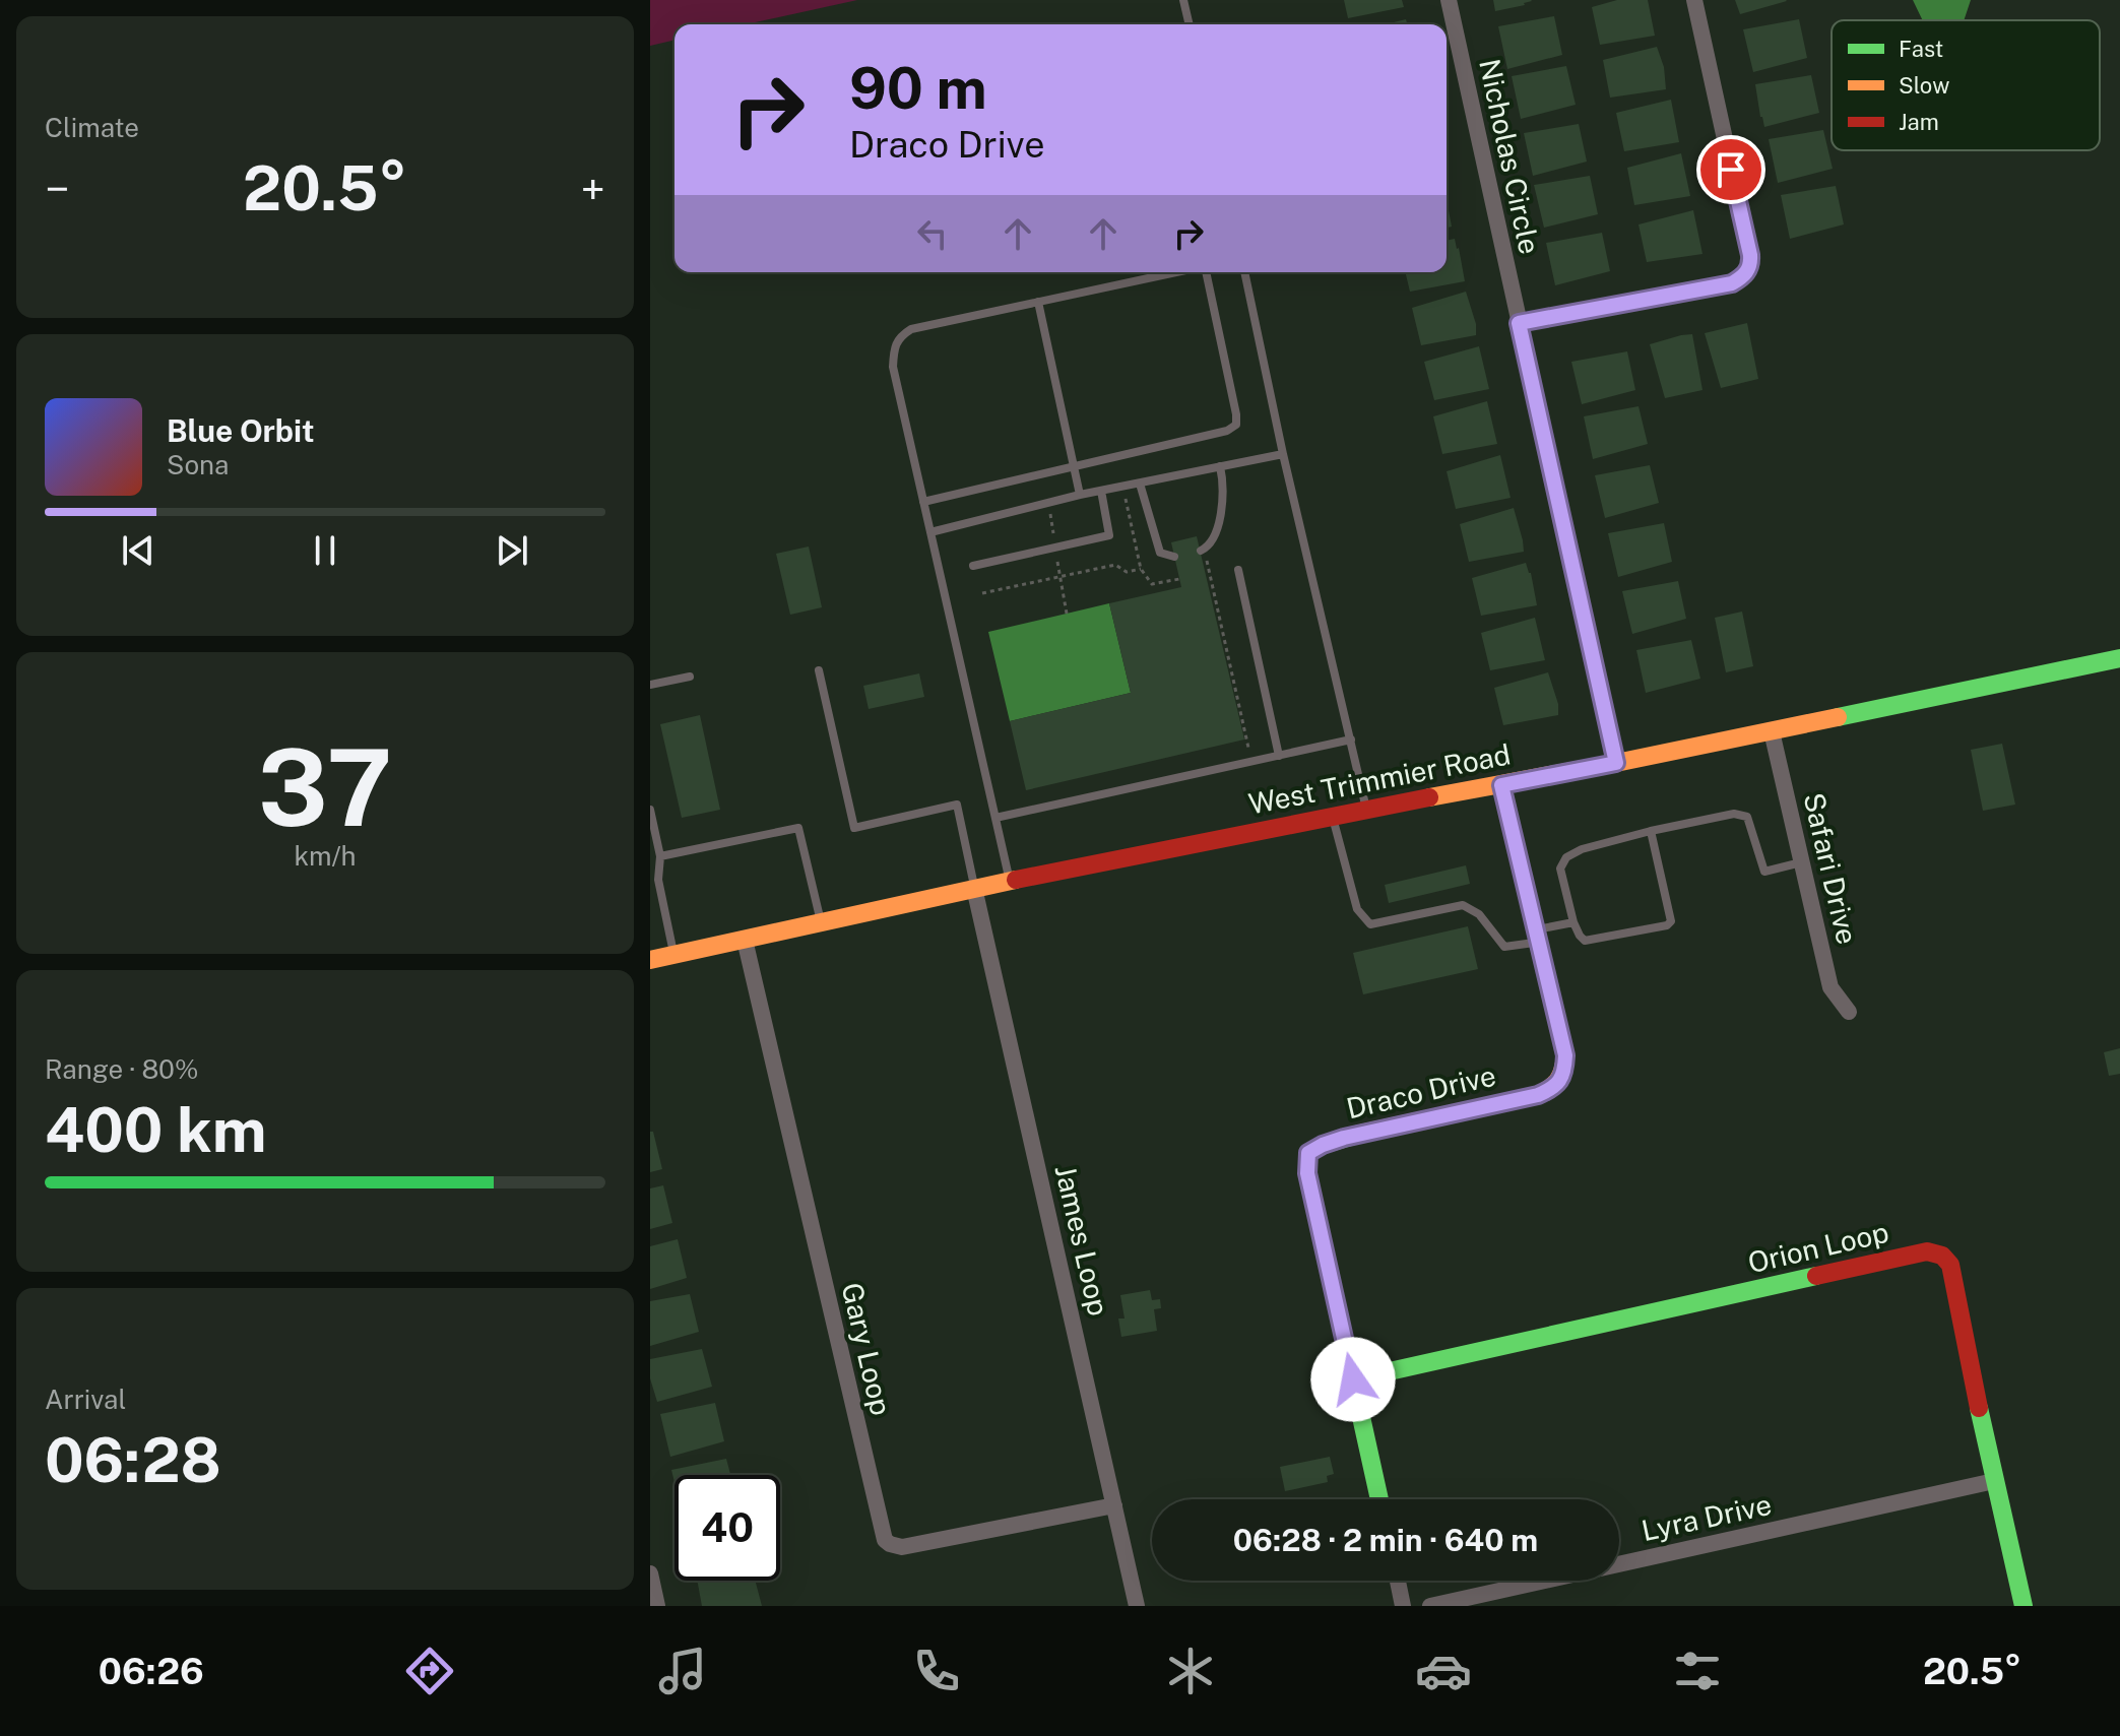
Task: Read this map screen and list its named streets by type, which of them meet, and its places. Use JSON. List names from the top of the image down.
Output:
{
  "streets": {
    "street": [
      "Nicholas Circle",
      "West Trimmier Road",
      "Safari Drive",
      "Draco Drive",
      "James Loop",
      "Orion Loop",
      "Gary Loop",
      "Lyra Drive"
    ]
  },
  "crossings": [
    ["Nicholas Circle", "West Trimmier Road"],
    ["West Trimmier Road", "Safari Drive"],
    ["West Trimmier Road", "Draco Drive"],
    ["West Trimmier Road", "James Loop"],
    ["West Trimmier Road", "Gary Loop"],
    ["Draco Drive", "Orion Loop"],
    ["James Loop", "Gary Loop"],
    ["Orion Loop", "Lyra Drive"]
  ],
  "legend": ["Fast", "Slow", "Jam"],
  "page": {
    "tile": [
      "Climate",
      ["37", "km/h"],
      ["Range · 80%", "400 km"],
      ["Arrival", "06:28"]
    ],
    "turn": ["90 m", "Draco Drive"],
    "heat": ["−", "20.5°", "+"],
    "song": ["Blue Orbit", "Sona"],
    "limit": "40",
    "trip": "06:28 · 2 min · 640 m",
    "tabs": ["06:26", "20.5°"]
  }
}
